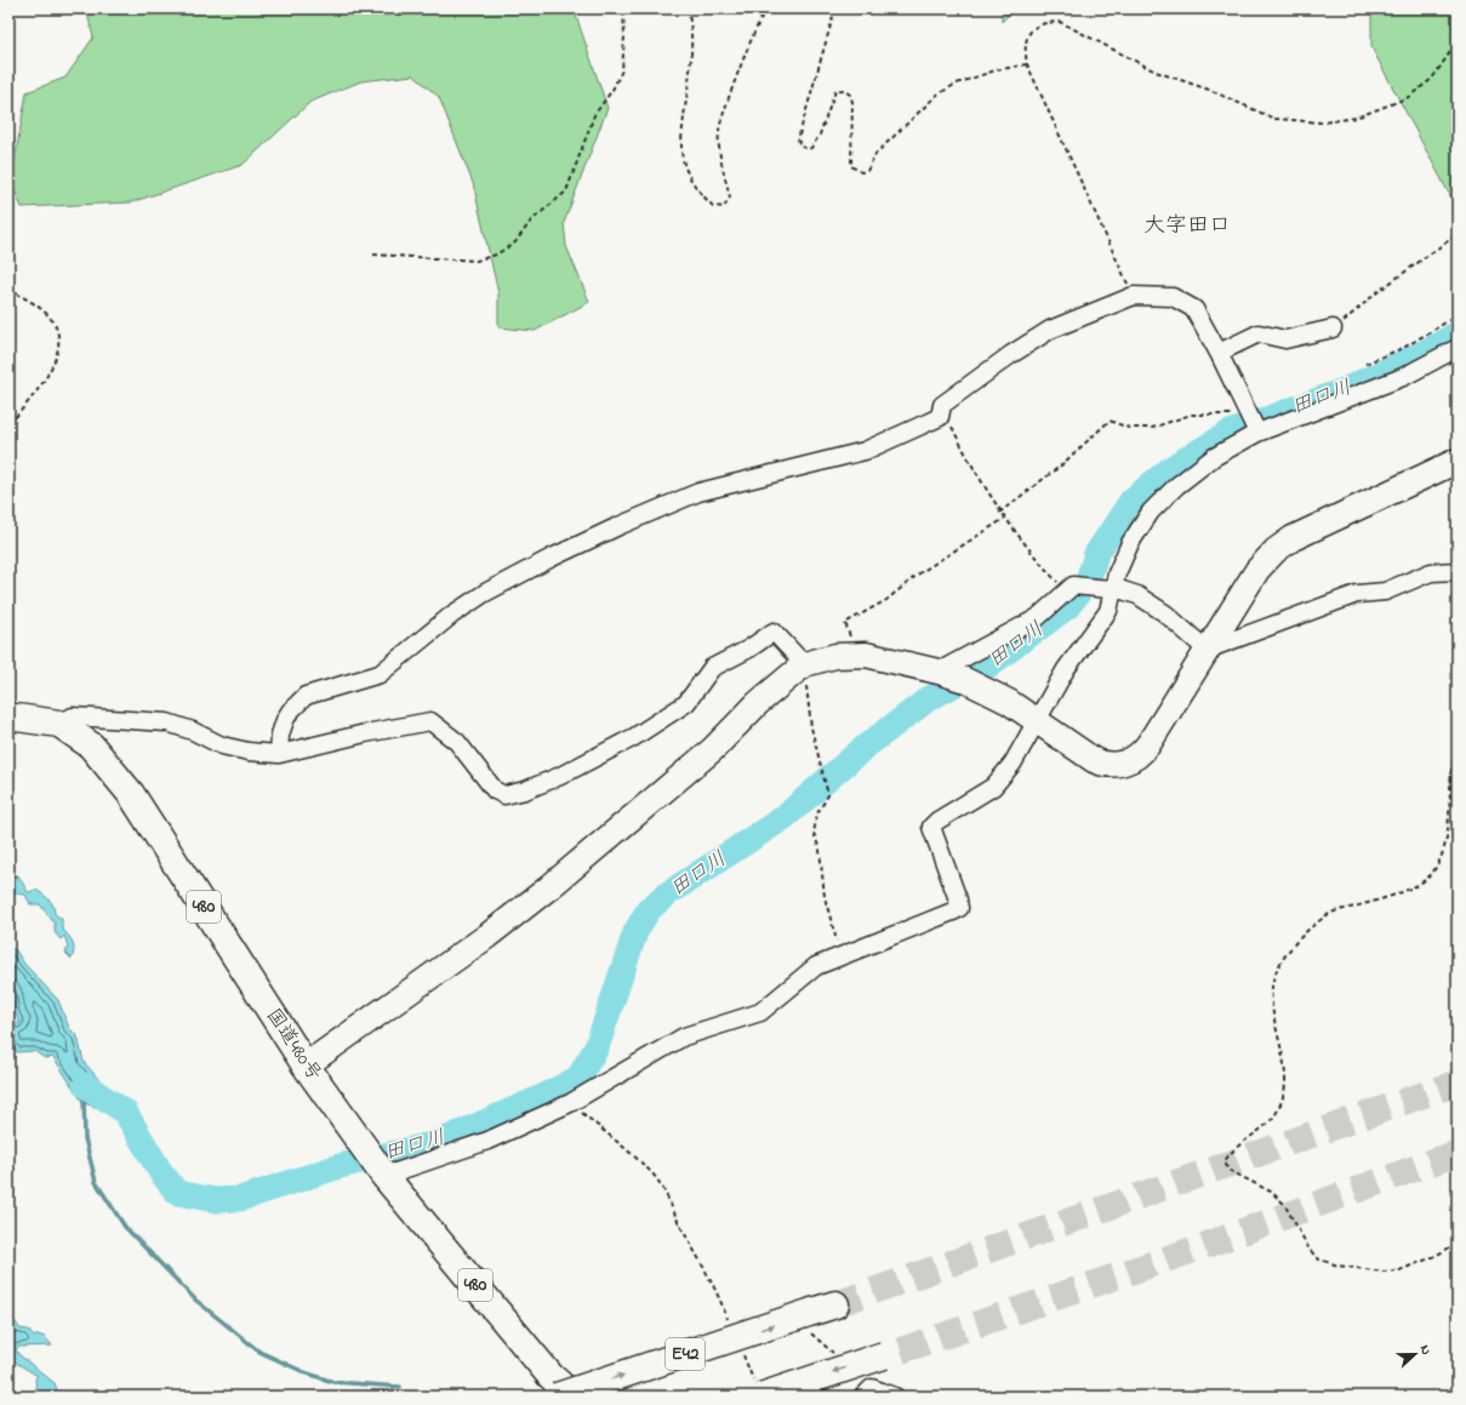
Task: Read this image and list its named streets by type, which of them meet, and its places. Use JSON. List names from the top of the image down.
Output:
{
  "streets": {
    "highway": ["480", "国道480号", "E42"]
  },
  "districts": ["大字田口"],
  "water": ["田口川"],
  "north": "right"
}
